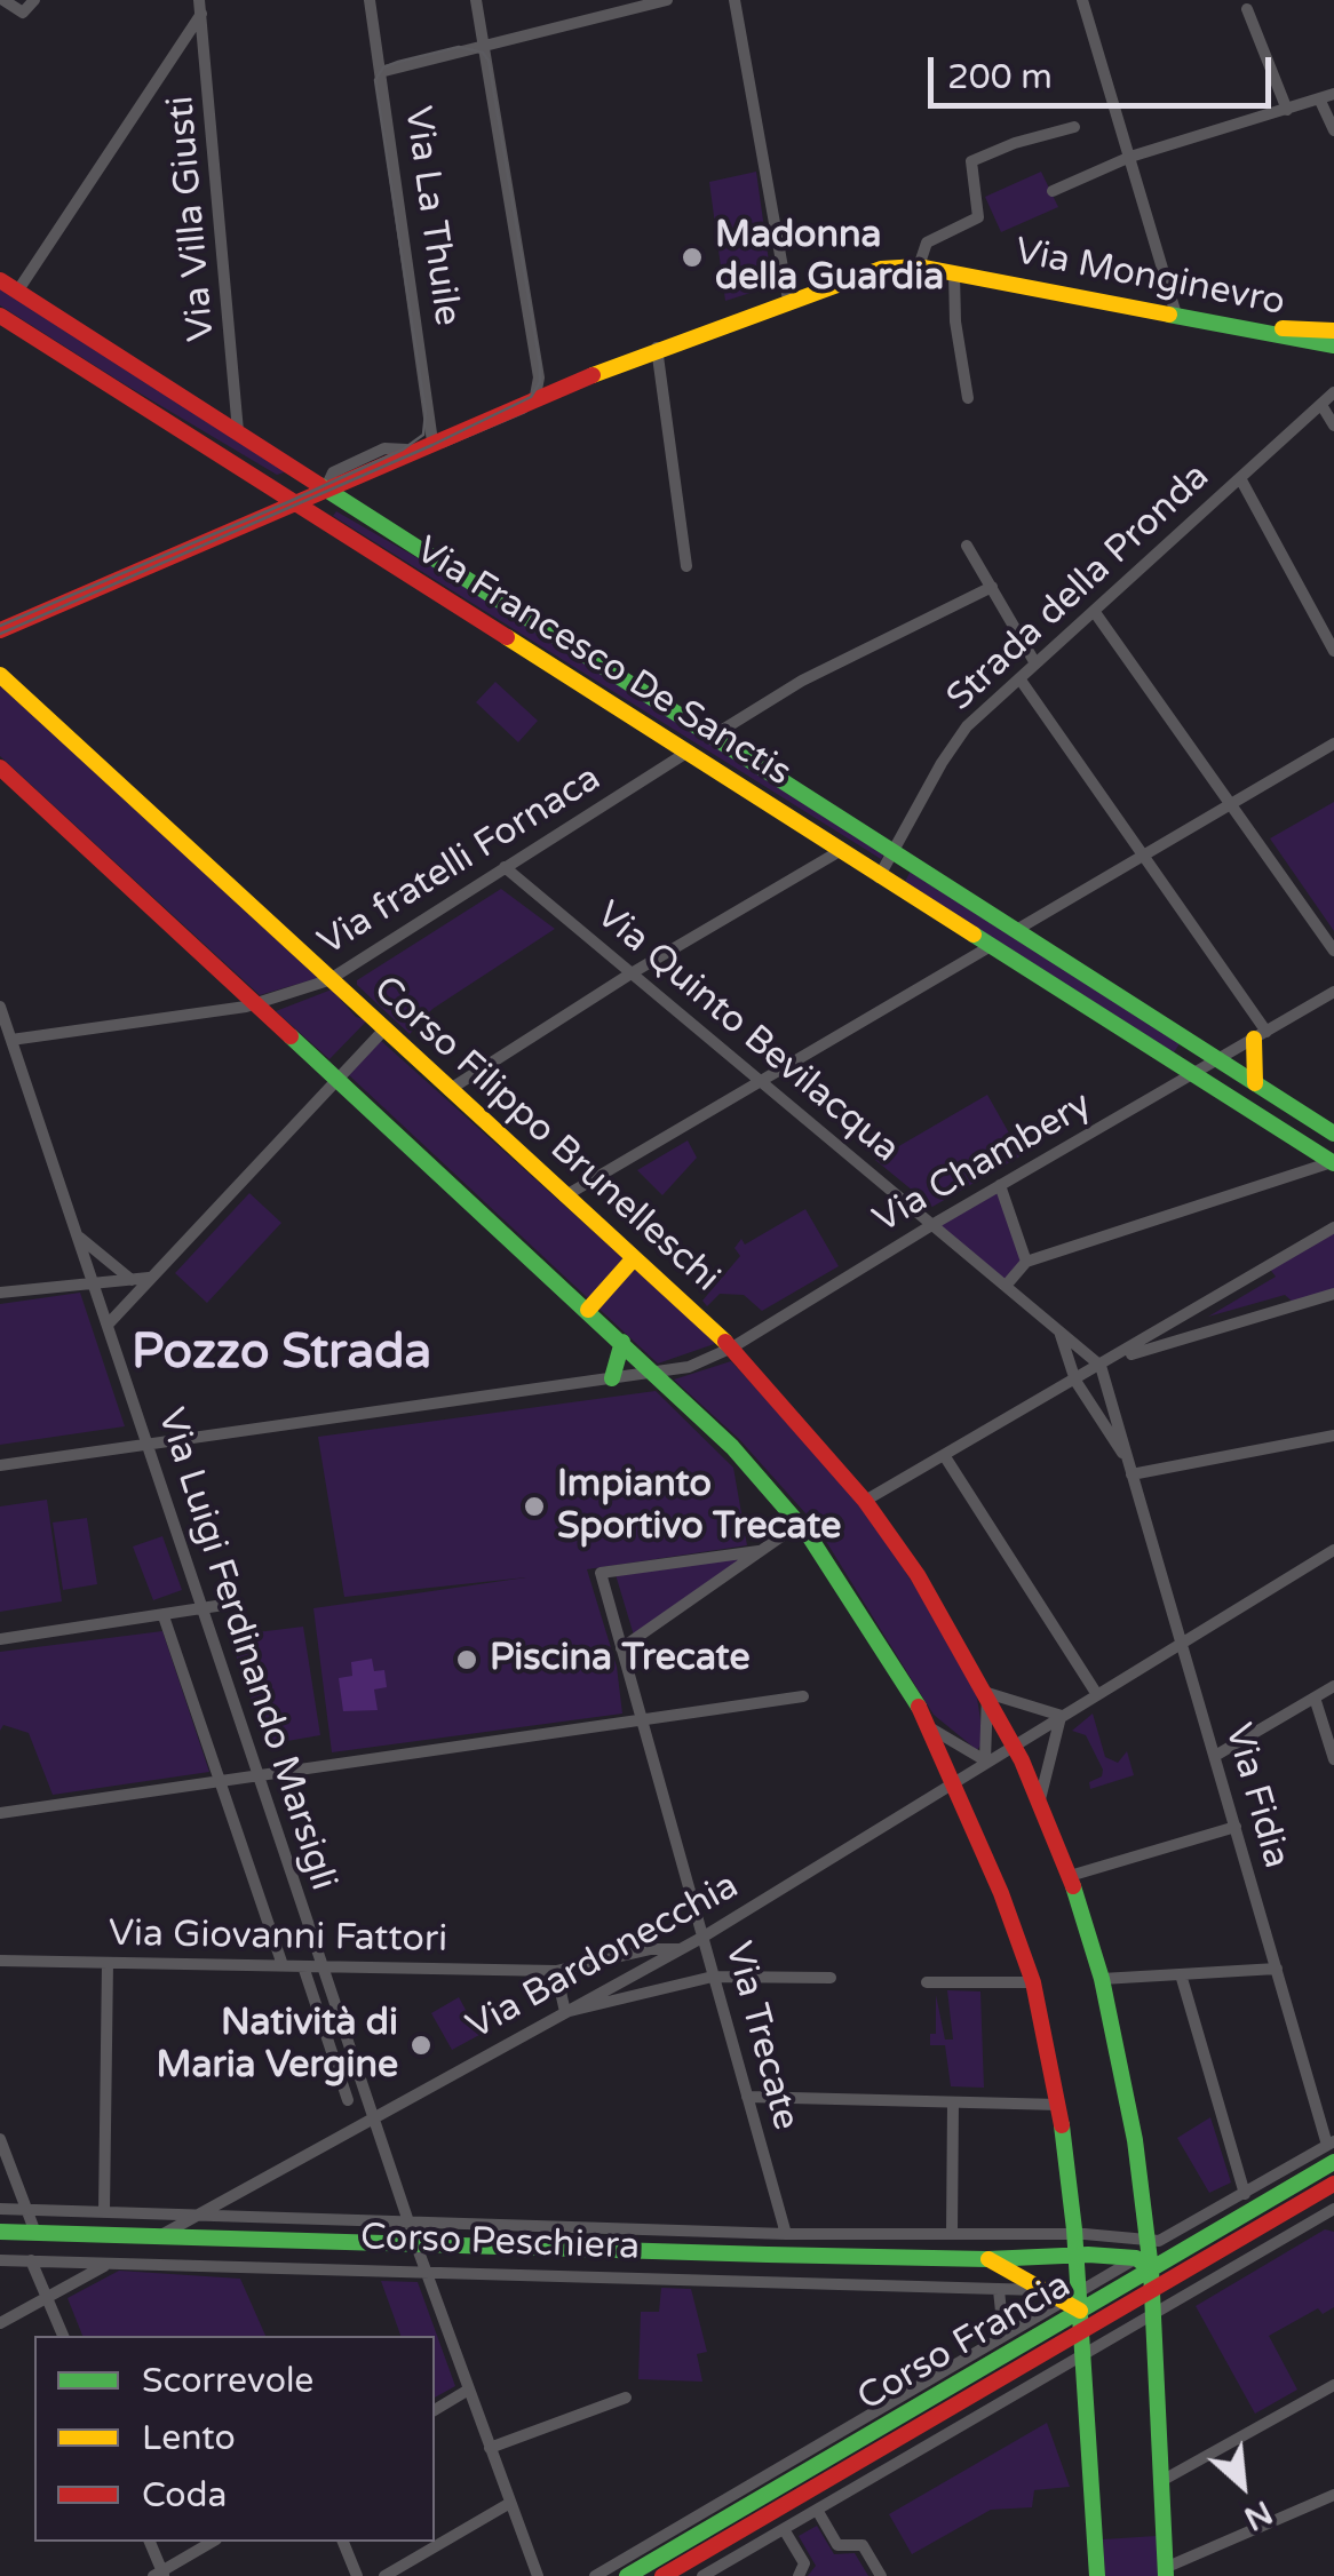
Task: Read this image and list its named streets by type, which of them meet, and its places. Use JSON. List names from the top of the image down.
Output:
{
  "streets": {
    "street": [
      "Via La Thuile",
      "Via Villa Giusti",
      "Via Monginevro",
      "Strada della Pronda",
      "Via Francesco De Sanctis",
      "Via fratelli Fornaca",
      "Via Quinto Bevilacqua",
      "Corso Filippo Brunelleschi",
      "Via Chambery",
      "Via Luigi Ferdinando Marsigli",
      "Via Fidia",
      "Via Giovanni Fattori",
      "Via Bardonecchia",
      "Via Trecate",
      "Corso Peschiera",
      "Corso Francia"
    ]
  },
  "crossings": [
    ["Via La Thuile", "Via Monginevro"],
    ["Via Villa Giusti", "Via Francesco De Sanctis"],
    ["Via Monginevro", "Via Francesco De Sanctis"],
    ["Strada della Pronda", "Via Francesco De Sanctis"],
    ["Via Francesco De Sanctis", "Via fratelli Fornaca"],
    ["Via Francesco De Sanctis", "Via Chambery"],
    ["Via fratelli Fornaca", "Via Quinto Bevilacqua"],
    ["Via fratelli Fornaca", "Corso Filippo Brunelleschi"],
    ["Via fratelli Fornaca", "Via Luigi Ferdinando Marsigli"],
    ["Via Quinto Bevilacqua", "Via Chambery"],
    ["Via Quinto Bevilacqua", "Via Fidia"],
    ["Corso Filippo Brunelleschi", "Via Chambery"],
    ["Corso Filippo Brunelleschi", "Via Bardonecchia"],
    ["Corso Filippo Brunelleschi", "Corso Peschiera"],
    ["Corso Filippo Brunelleschi", "Corso Francia"],
    ["Via Chambery", "Via Luigi Ferdinando Marsigli"],
    ["Via Luigi Ferdinando Marsigli", "Via Giovanni Fattori"],
    ["Via Luigi Ferdinando Marsigli", "Via Bardonecchia"],
    ["Via Luigi Ferdinando Marsigli", "Corso Peschiera"],
    ["Via Fidia", "Via Bardonecchia"],
    ["Via Giovanni Fattori", "Via Bardonecchia"],
    ["Via Bardonecchia", "Via Trecate"],
    ["Via Bardonecchia", "Corso Peschiera"],
    ["Via Trecate", "Corso Peschiera"],
    ["Corso Peschiera", "Corso Francia"]
  ],
  "districts": ["Pozzo Strada"],
  "places": [
    "Madonna della Guardia",
    "Impianto Sportivo Trecate",
    "Piscina Trecate",
    "Natività di Maria Vergine"
  ],
  "legend": ["Scorrevole", "Lento", "Coda"],
  "scale_bar": "200 m",
  "north": "bottom right"
}
